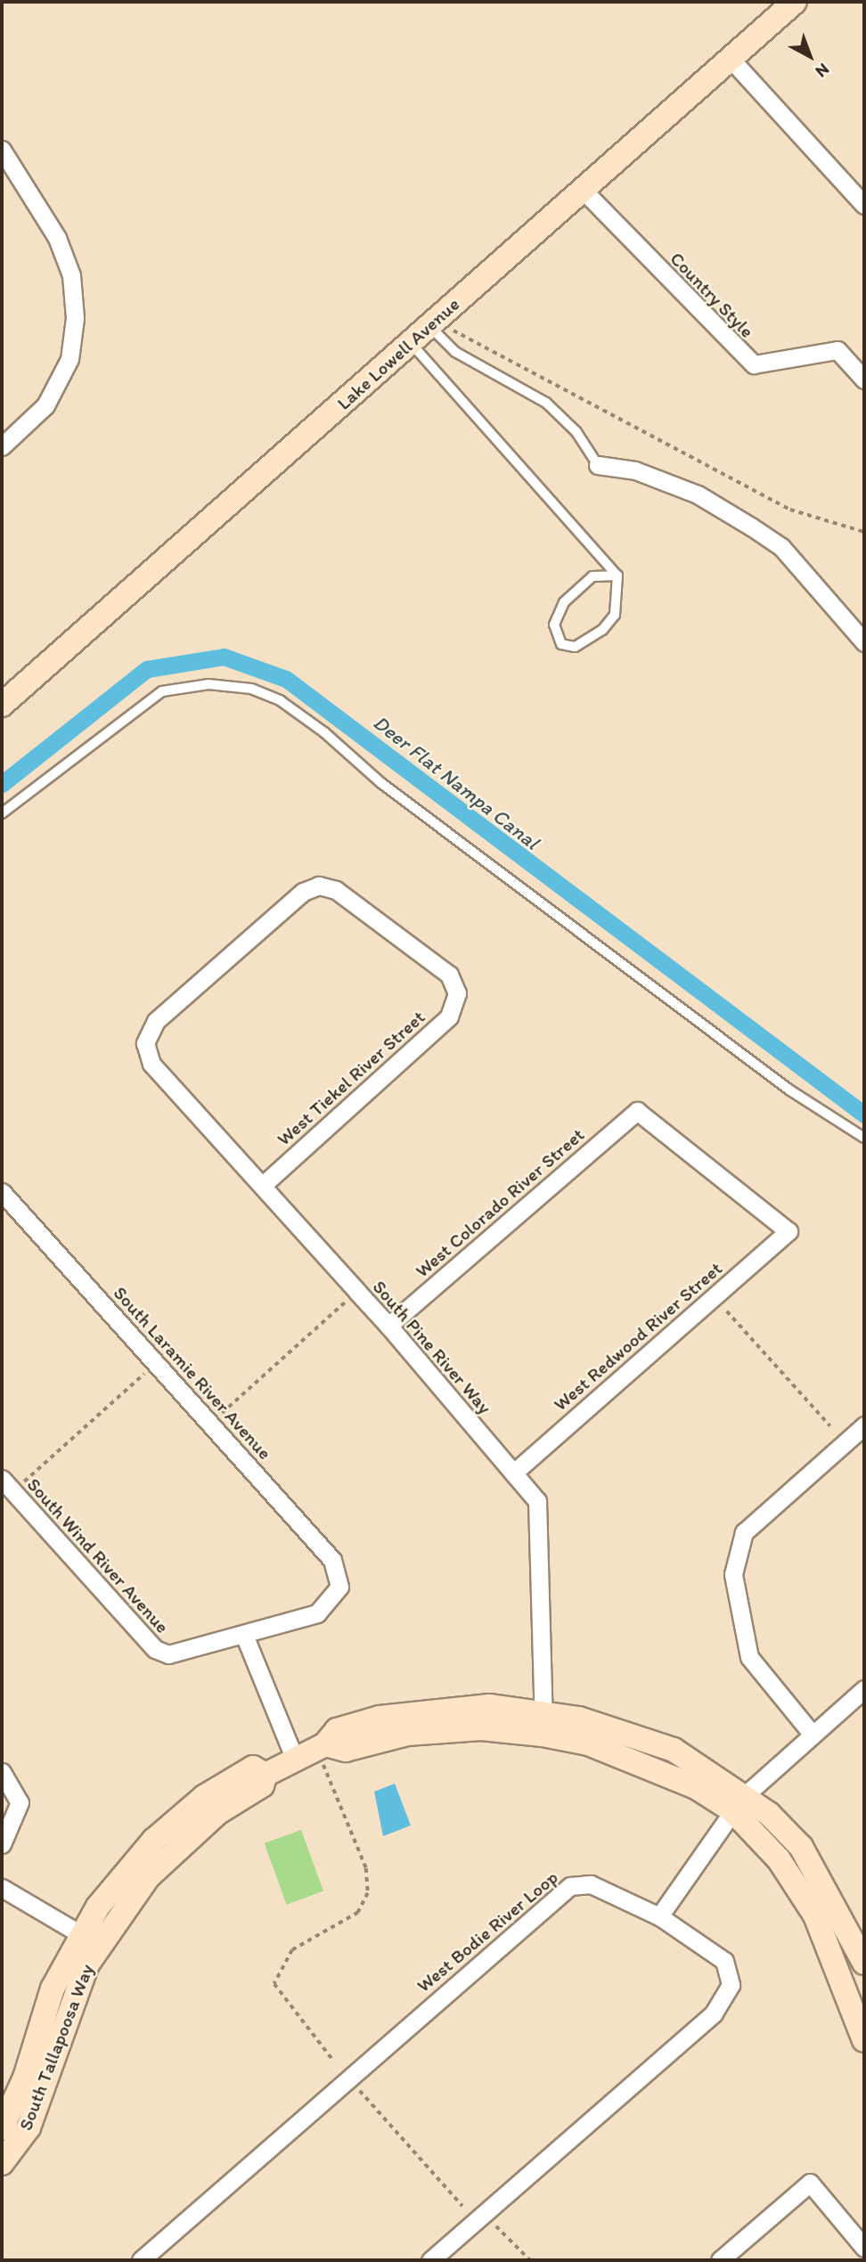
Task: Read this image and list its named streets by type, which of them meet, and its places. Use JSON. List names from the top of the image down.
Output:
{
  "streets": {
    "street": [
      "Country Style",
      "Lake Lowell Avenue",
      "West Tiekel River Street",
      "West Colorado River Street",
      "West Redwood River Street",
      "South Pine River Way",
      "South Laramie River Avenue",
      "South Wind River Avenue",
      "West Bodie River Loop",
      "South Tallapoosa Way"
    ]
  },
  "crossings": [
    ["Country Style", "Lake Lowell Avenue"],
    ["West Tiekel River Street", "South Pine River Way"],
    ["West Colorado River Street", "West Redwood River Street"],
    ["West Colorado River Street", "South Pine River Way"],
    ["West Redwood River Street", "South Pine River Way"],
    ["South Pine River Way", "South Tallapoosa Way"],
    ["South Laramie River Avenue", "South Wind River Avenue"]
  ],
  "water": ["Deer Flat Nampa Canal"],
  "north": "bottom right"
}
